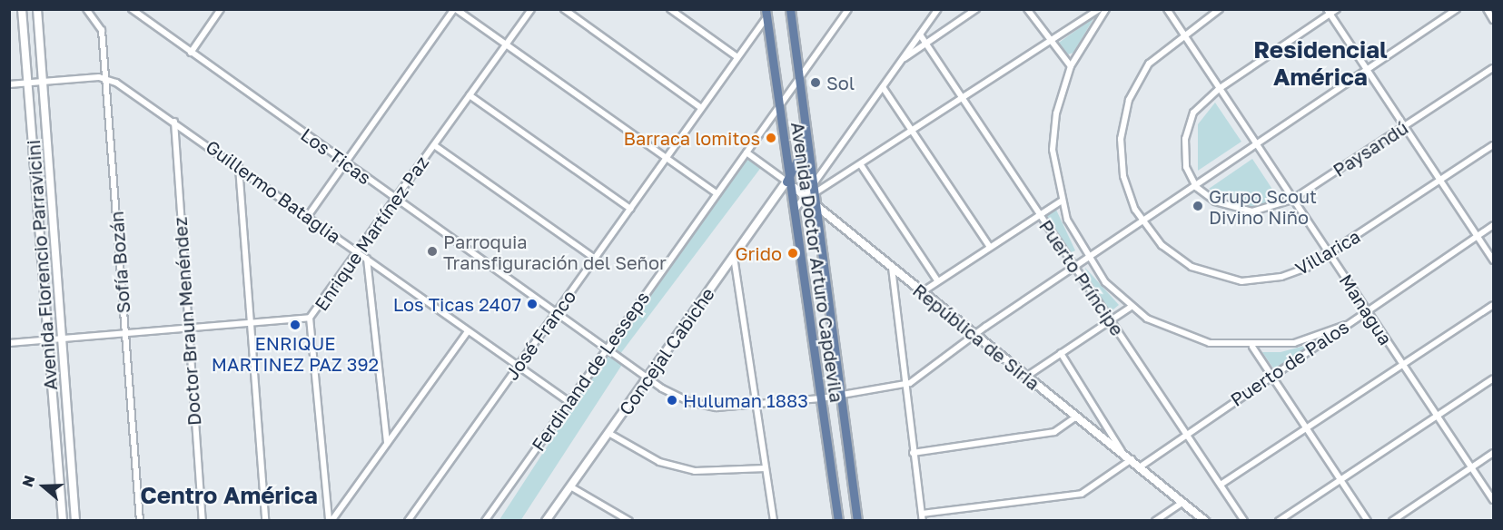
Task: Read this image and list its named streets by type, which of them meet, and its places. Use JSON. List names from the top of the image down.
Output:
{
  "streets": {
    "main road": [
      "Avenida Doctor Arturo Capdevila",
      "Avenida Florencio Parravicini",
      "República de Siria",
      "Concejal Cabiche"
    ],
    "street": [
      "Paysandú",
      "Los Ticas",
      "Guillermo Bataglia",
      "Enrique Martínez Paz",
      "Villarica",
      "Sofía Bozán",
      "Puerto Príncipe",
      "Managua",
      "Doctor Braun Menéndez",
      "José Franco",
      "Puerto de Palos",
      "Ferdinand de Lesseps"
    ]
  },
  "crossings": [
    ["Paysandú", "Managua"],
    ["Los Ticas", "Enrique Martínez Paz"],
    ["Los Ticas", "Avenida Doctor Arturo Capdevila"],
    ["Los Ticas", "José Franco"],
    ["Los Ticas", "Concejal Cabiche"],
    ["Los Ticas", "Ferdinand de Lesseps"],
    ["Guillermo Bataglia", "Enrique Martínez Paz"],
    ["Guillermo Bataglia", "Sofía Bozán"],
    ["Guillermo Bataglia", "Doctor Braun Menéndez"],
    ["Guillermo Bataglia", "José Franco"],
    ["Guillermo Bataglia", "Ferdinand de Lesseps"],
    ["Enrique Martínez Paz", "Sofía Bozán"],
    ["Enrique Martínez Paz", "Avenida Florencio Parravicini"],
    ["Enrique Martínez Paz", "Doctor Braun Menéndez"],
    ["Villarica", "Managua"],
    ["Avenida Doctor Arturo Capdevila", "José Franco"],
    ["Avenida Doctor Arturo Capdevila", "República de Siria"],
    ["Avenida Doctor Arturo Capdevila", "Concejal Cabiche"],
    ["Avenida Doctor Arturo Capdevila", "Ferdinand de Lesseps"],
    ["Puerto Príncipe", "Puerto de Palos"],
    ["Managua", "Puerto de Palos"],
    ["República de Siria", "Concejal Cabiche"],
    ["República de Siria", "Puerto de Palos"],
    ["República de Siria", "Ferdinand de Lesseps"]
  ],
  "districts": ["Residencial América", "Centro América"],
  "places": [
    "Sol",
    "Barraca lomitos",
    "Grupo Scout Divino Niño",
    "Parroquia Transfiguración del Señor",
    "Grido",
    "Los Ticas 2407",
    "ENRIQUE MARTINEZ PAZ 392",
    "Huluman 1883"
  ],
  "north": "left"
}
